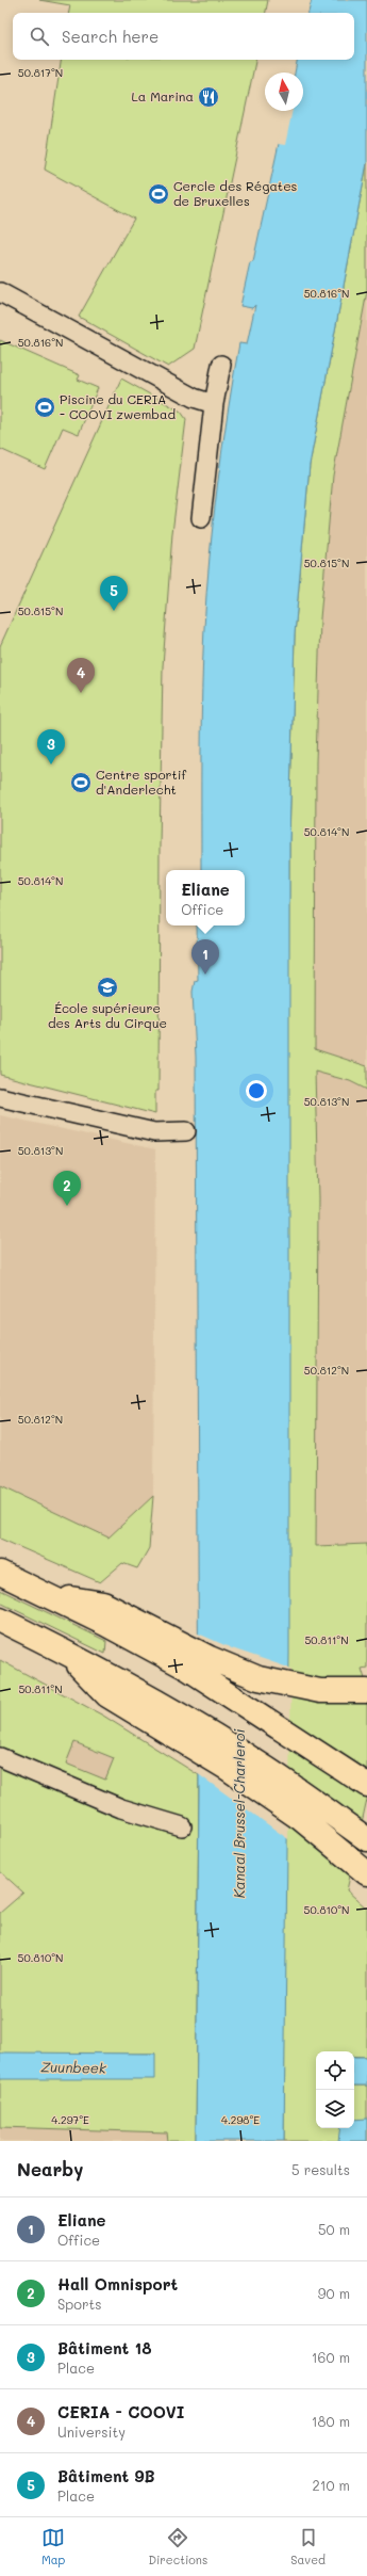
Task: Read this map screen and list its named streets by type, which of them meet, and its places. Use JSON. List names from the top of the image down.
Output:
{
  "water": ["Kanaal Brussel-Charleroi", "Zuunbeek"],
  "places": {
    "restaurant": ["La Marina"],
    "sports": ["Cercle des Régates de Bruxelles", "Piscine du CERIA - COOVI zwembad", "Centre sportif d'Anderlecht"],
    "school or university": ["École supérieure des Arts du Cirque"]
  },
  "north": "top",
  "page": {
    "search": "Search here",
    "pins": [
      "5",
      "4",
      "3",
      "1",
      "2"
    ],
    "popup": ["Eliane", "Office"],
    "heading": ["Nearby", "5 results"],
    "list": [
      {
        "mark": "1",
        "name": "Eliane",
        "note": "Office",
        "value": "50 m"
      },
      {
        "mark": "2",
        "name": "Hall Omnisport",
        "note": "Sports",
        "value": "90 m"
      },
      {
        "mark": "3",
        "name": "Bâtiment 18",
        "note": "Place",
        "value": "160 m"
      },
      {
        "mark": "4",
        "name": "CERIA - COOVI",
        "note": "University",
        "value": "180 m"
      },
      {
        "mark": "5",
        "name": "Bâtiment 9B",
        "note": "Place",
        "value": "210 m"
      }
    ],
    "nav": ["Map", "Directions", "Saved"]
  },
  "coordinates": [
    "50.817°N",
    "50.816°N",
    "50.815°N",
    "50.814°N",
    "50.813°N",
    "50.812°N",
    "50.811°N",
    "50.810°N",
    "4.297°E",
    "4.298°E"
  ]
}
